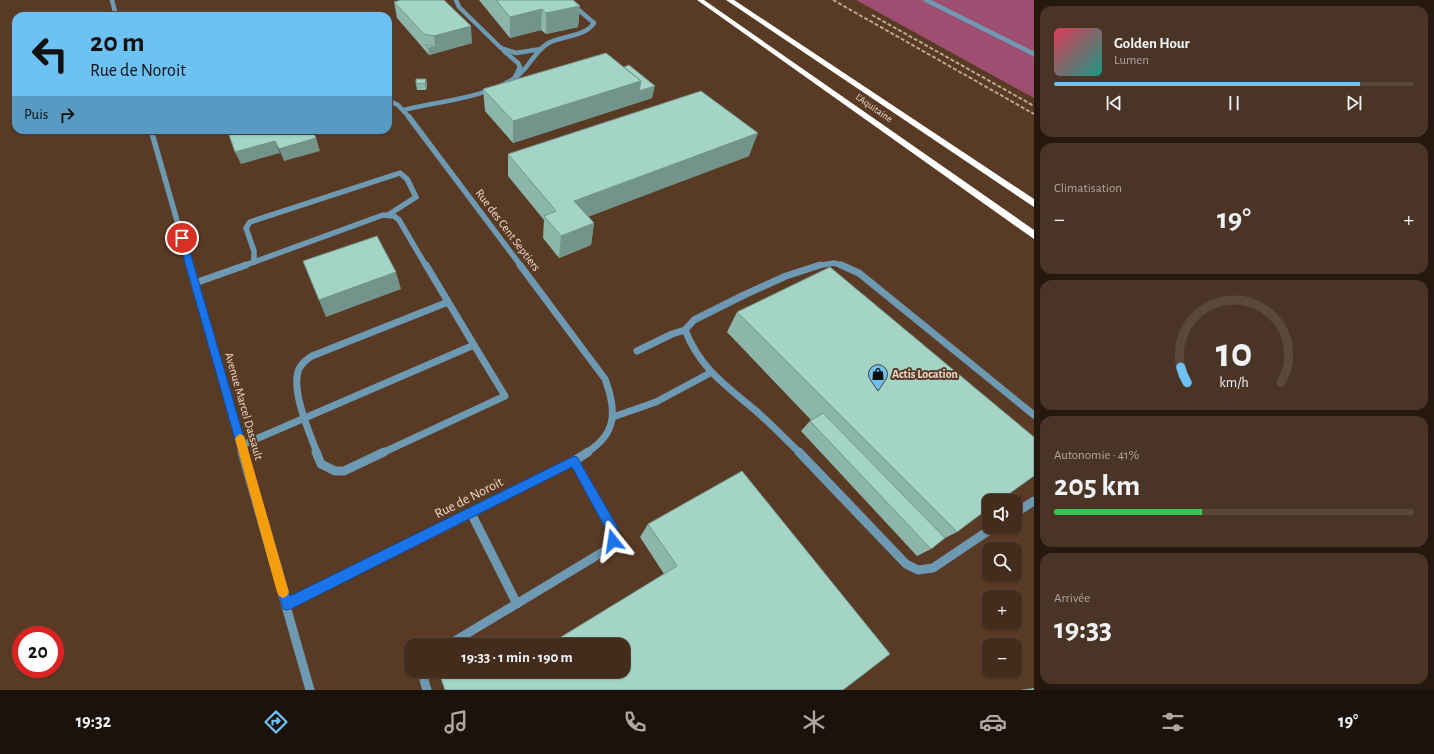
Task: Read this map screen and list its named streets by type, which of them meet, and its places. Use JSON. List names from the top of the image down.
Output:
{
  "streets": {
    "highway": ["L'Aquitaine"],
    "street": ["Rue des Cent Septiers", "Avenue Marcel Dassault", "Rue de Noroit"]
  },
  "crossings": [
    ["Rue des Cent Septiers", "Rue de Noroit"],
    ["Avenue Marcel Dassault", "Rue de Noroit"]
  ],
  "places": {
    "shop": ["Actis Location"]
  },
  "page": {
    "turn": ["20 m", "Rue de Noroit"],
    "song": ["Golden Hour", "Lumen"],
    "then": "Puis",
    "tile": [
      "Climatisation",
      ["Autonomie · 41%", "205 km"],
      ["Arrivée", "19:33"]
    ],
    "heat": ["−", "19°", "+"],
    "map_buttons": ["+", "−"],
    "limit": "20",
    "trip": "19:33 · 1 min · 190 m",
    "tabs": ["19:32", "19°"],
    "gauge": ["10", "km/h"]
  }
}
